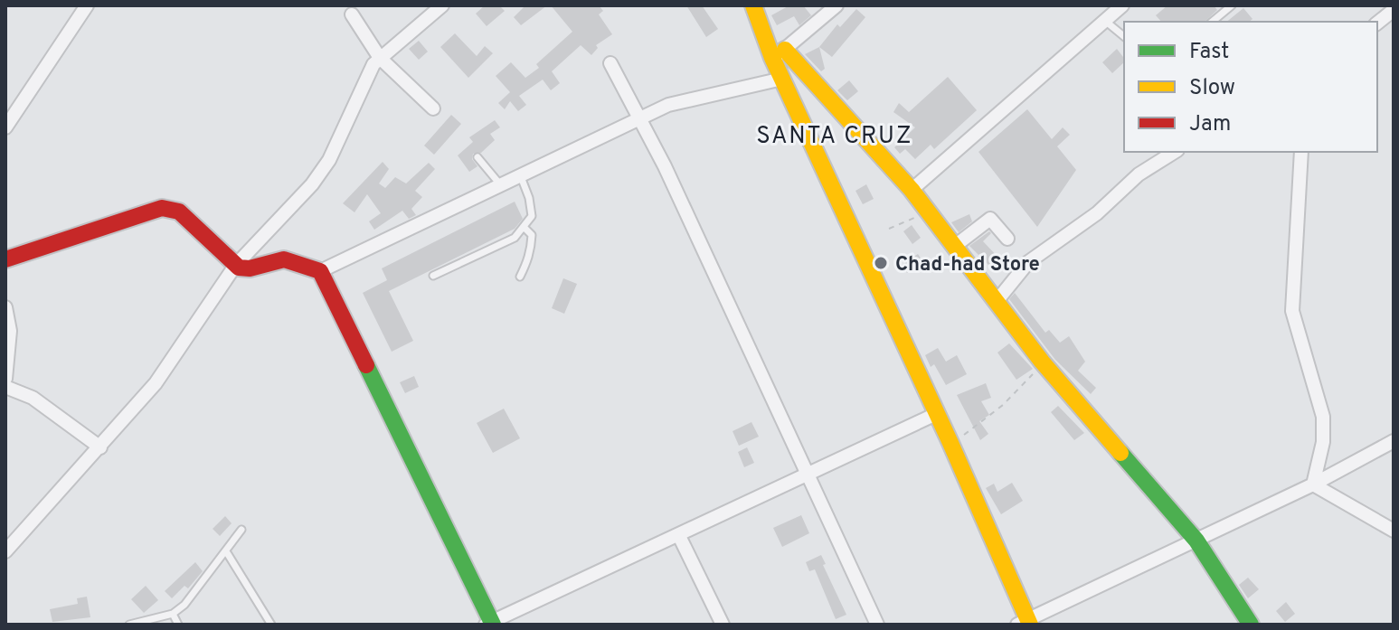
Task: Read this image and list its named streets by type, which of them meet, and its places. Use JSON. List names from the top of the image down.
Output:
{
  "districts": ["SANTA CRUZ"],
  "places": ["Chad-had Store"],
  "legend": ["Fast", "Slow", "Jam"]
}
